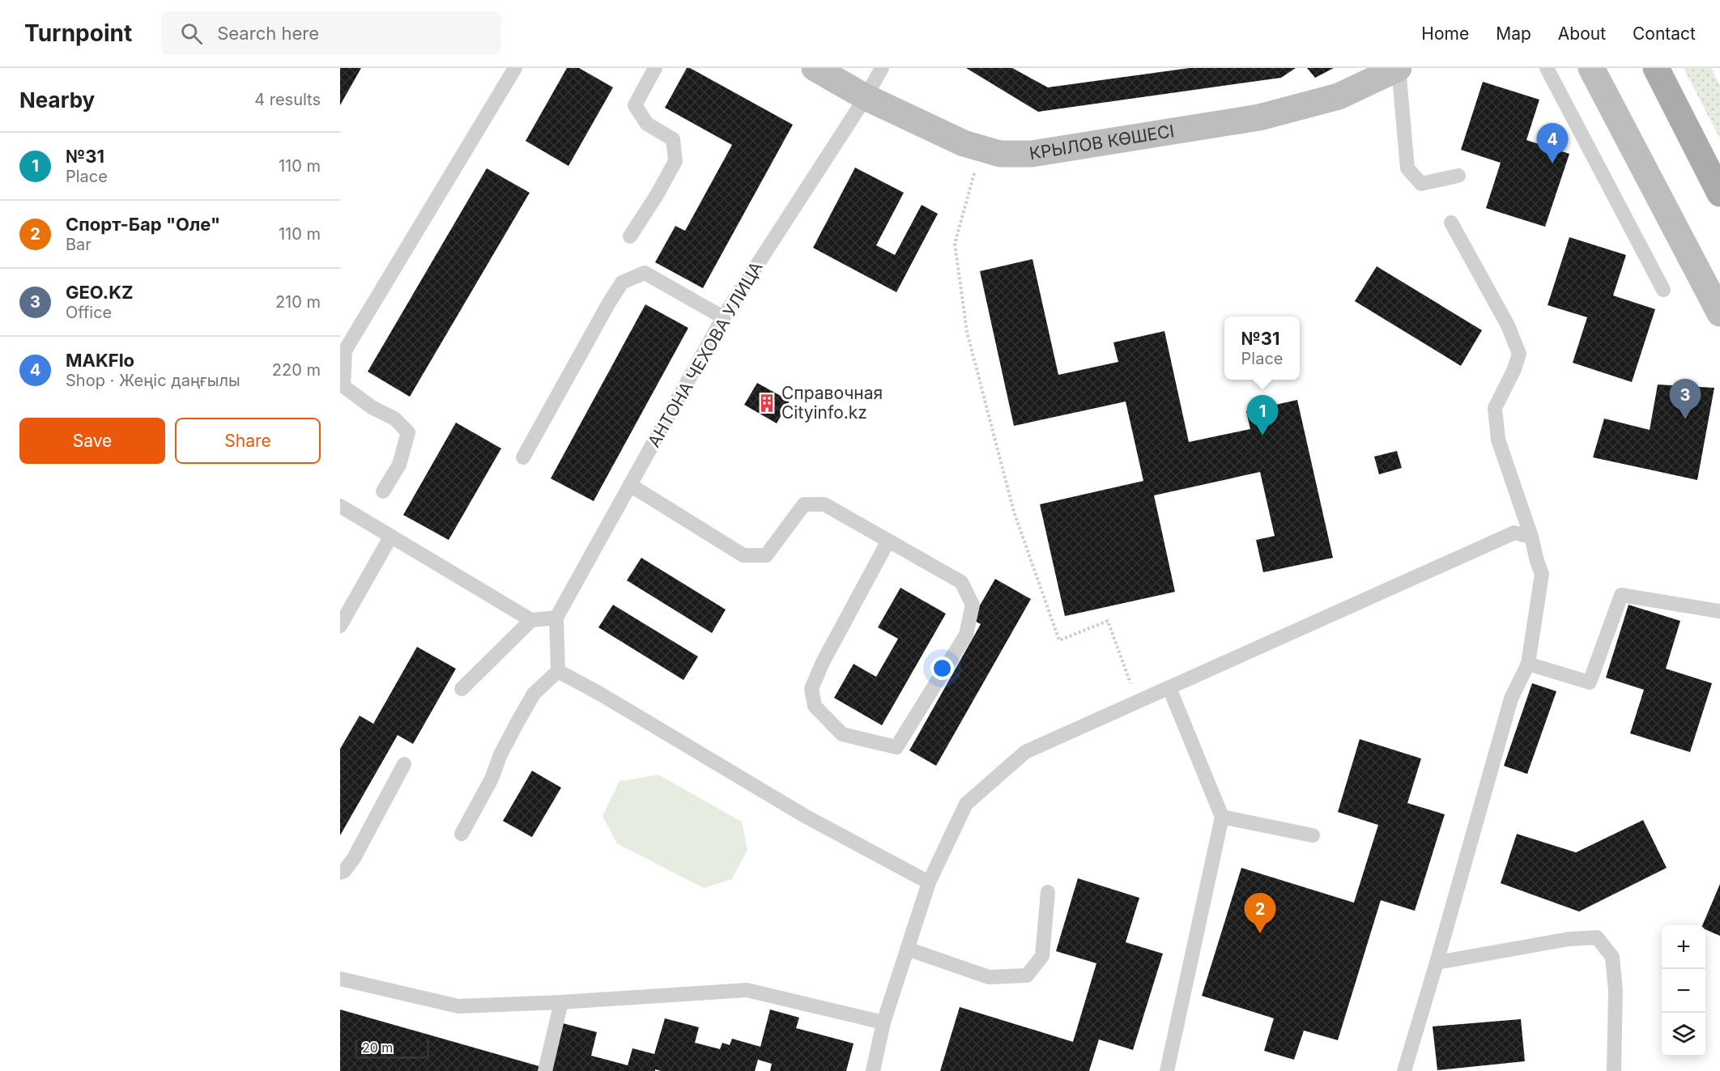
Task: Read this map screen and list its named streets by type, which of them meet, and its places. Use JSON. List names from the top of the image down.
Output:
{
  "streets": {
    "main road": ["КРЫЛОВ КӨШЕСІ"],
    "lane": ["АНТОНА ЧЕХОВА УЛИЦА"]
  },
  "crossings": [
    ["КРЫЛОВ КӨШЕСІ", "АНТОНА ЧЕХОВА УЛИЦА"]
  ],
  "places": {
    "building": ["Справочная Cityinfo.kz"]
  },
  "scale_bar": "20 m",
  "page": {
    "header": "Turnpoint",
    "search": "Search here",
    "nav": [
      "Home",
      "Map",
      "About",
      "Contact"
    ],
    "heading": ["Nearby", "4 results"],
    "pins": [
      "4",
      "3",
      "1",
      "2"
    ],
    "list": [
      {
        "mark": "1",
        "name": "№31",
        "note": "Place",
        "value": "110 m"
      },
      {
        "mark": "2",
        "name": "Спорт-Бар \"Оле\"",
        "note": "Bar",
        "value": "110 m"
      },
      {
        "mark": "3",
        "name": "GEO.KZ",
        "note": "Office",
        "value": "210 m"
      },
      {
        "mark": "4",
        "name": "MAKFlo",
        "note": "Shop · Жеңіс даңғылы",
        "value": "220 m"
      }
    ],
    "popup": ["№31", "Place"],
    "buttons": ["Save", "Share"],
    "map_buttons": ["+", "−"],
    "scale": "20 m"
  }
}
